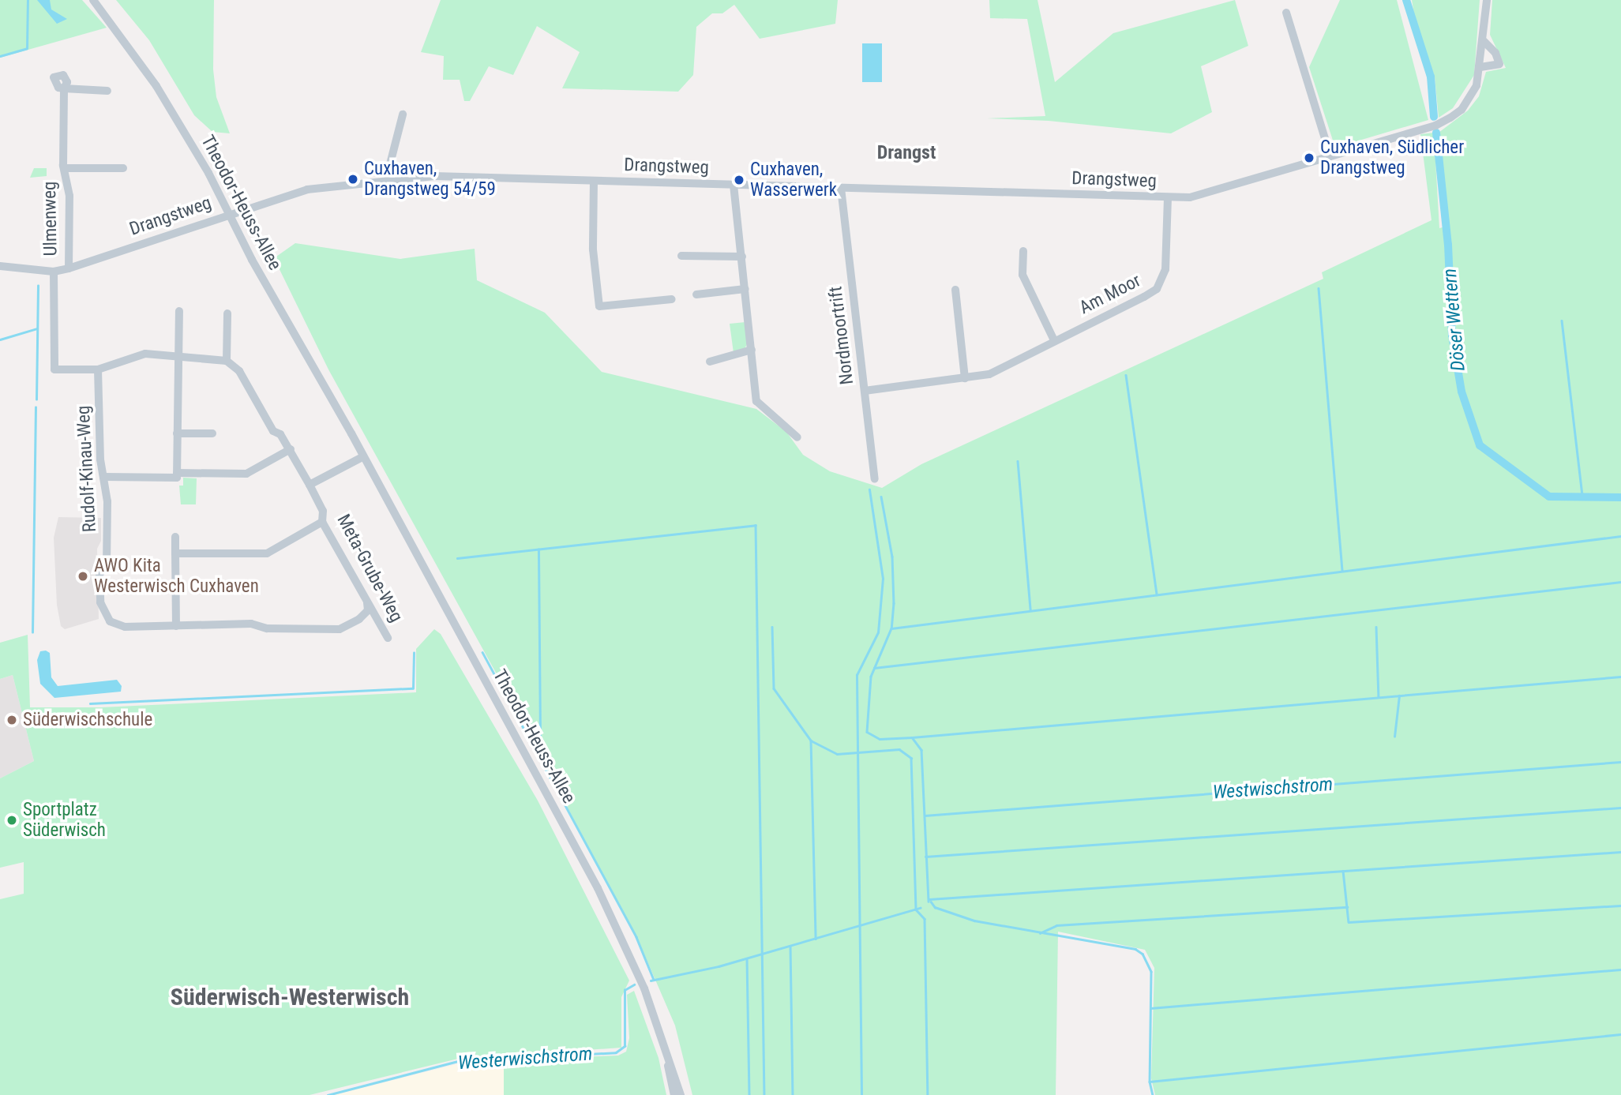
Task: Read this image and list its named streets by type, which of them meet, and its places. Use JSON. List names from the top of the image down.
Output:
{
  "streets": {
    "street": [
      "Drangstweg",
      "Theodor-Heuss-Allee",
      "Ulmenweg",
      "Am Moor",
      "Nordmoortrift",
      "Rudolf-Kinau-Weg",
      "Meta-Grube-Weg"
    ]
  },
  "crossings": [
    ["Drangstweg", "Theodor-Heuss-Allee"],
    ["Drangstweg", "Ulmenweg"],
    ["Drangstweg", "Am Moor"],
    ["Drangstweg", "Nordmoortrift"],
    ["Am Moor", "Nordmoortrift"],
    ["Rudolf-Kinau-Weg", "Meta-Grube-Weg"]
  ],
  "districts": ["Drangst", "Süderwisch-Westerwisch"],
  "water": ["Döser Wettern", "Westwischstrom", "Westerwischstrom"],
  "places": [
    "Cuxhaven, Südlicher Drangstweg",
    "Cuxhaven, Drangstweg 54/59",
    "Cuxhaven, Wasserwerk",
    "AWO Kita Westerwisch Cuxhaven",
    "Süderwischschule",
    "Sportplatz Süderwisch"
  ]
}
